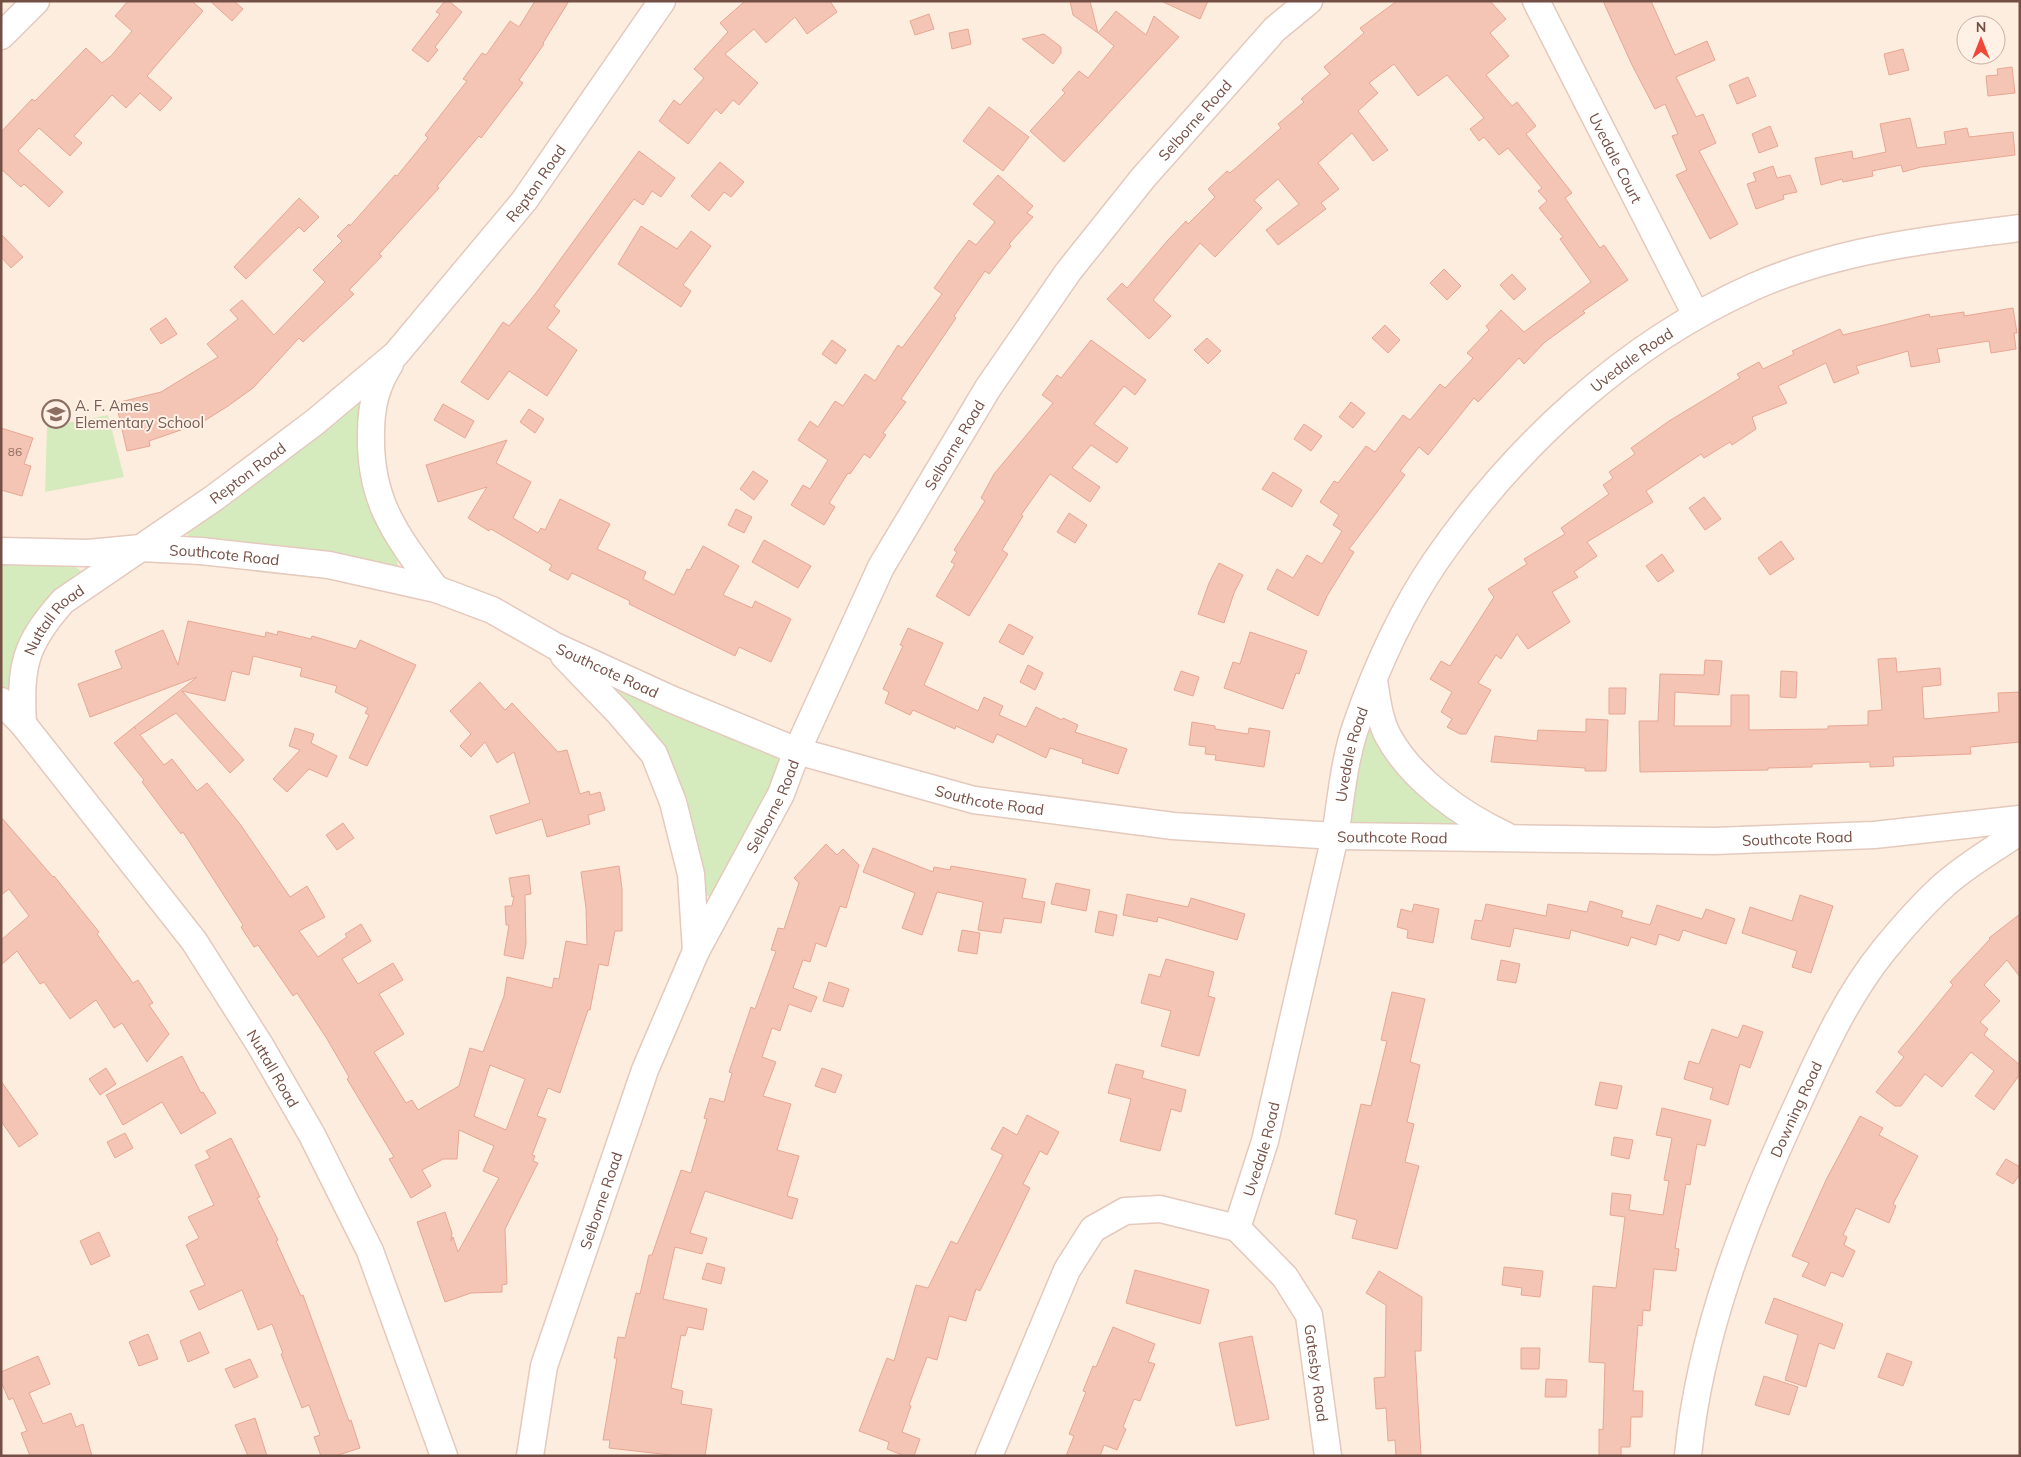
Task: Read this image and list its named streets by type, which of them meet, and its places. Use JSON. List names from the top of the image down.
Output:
{
  "streets": {
    "street": [
      "Selborne Road",
      "Uvedale Court",
      "Repton Road",
      "Uvedale Road",
      "Southcote Road",
      "Nuttall Road",
      "Downing Road",
      "Gatesby Road"
    ]
  },
  "crossings": [
    ["Selborne Road", "Southcote Road"],
    ["Uvedale Court", "Uvedale Road"],
    ["Repton Road", "Southcote Road"],
    ["Repton Road", "Nuttall Road"],
    ["Uvedale Road", "Southcote Road"],
    ["Uvedale Road", "Gatesby Road"],
    ["Southcote Road", "Nuttall Road"]
  ],
  "places": {
    "school or university": ["A. F. Ames Elementary School"]
  },
  "house_numbers": ["86"],
  "north": "top"
}
